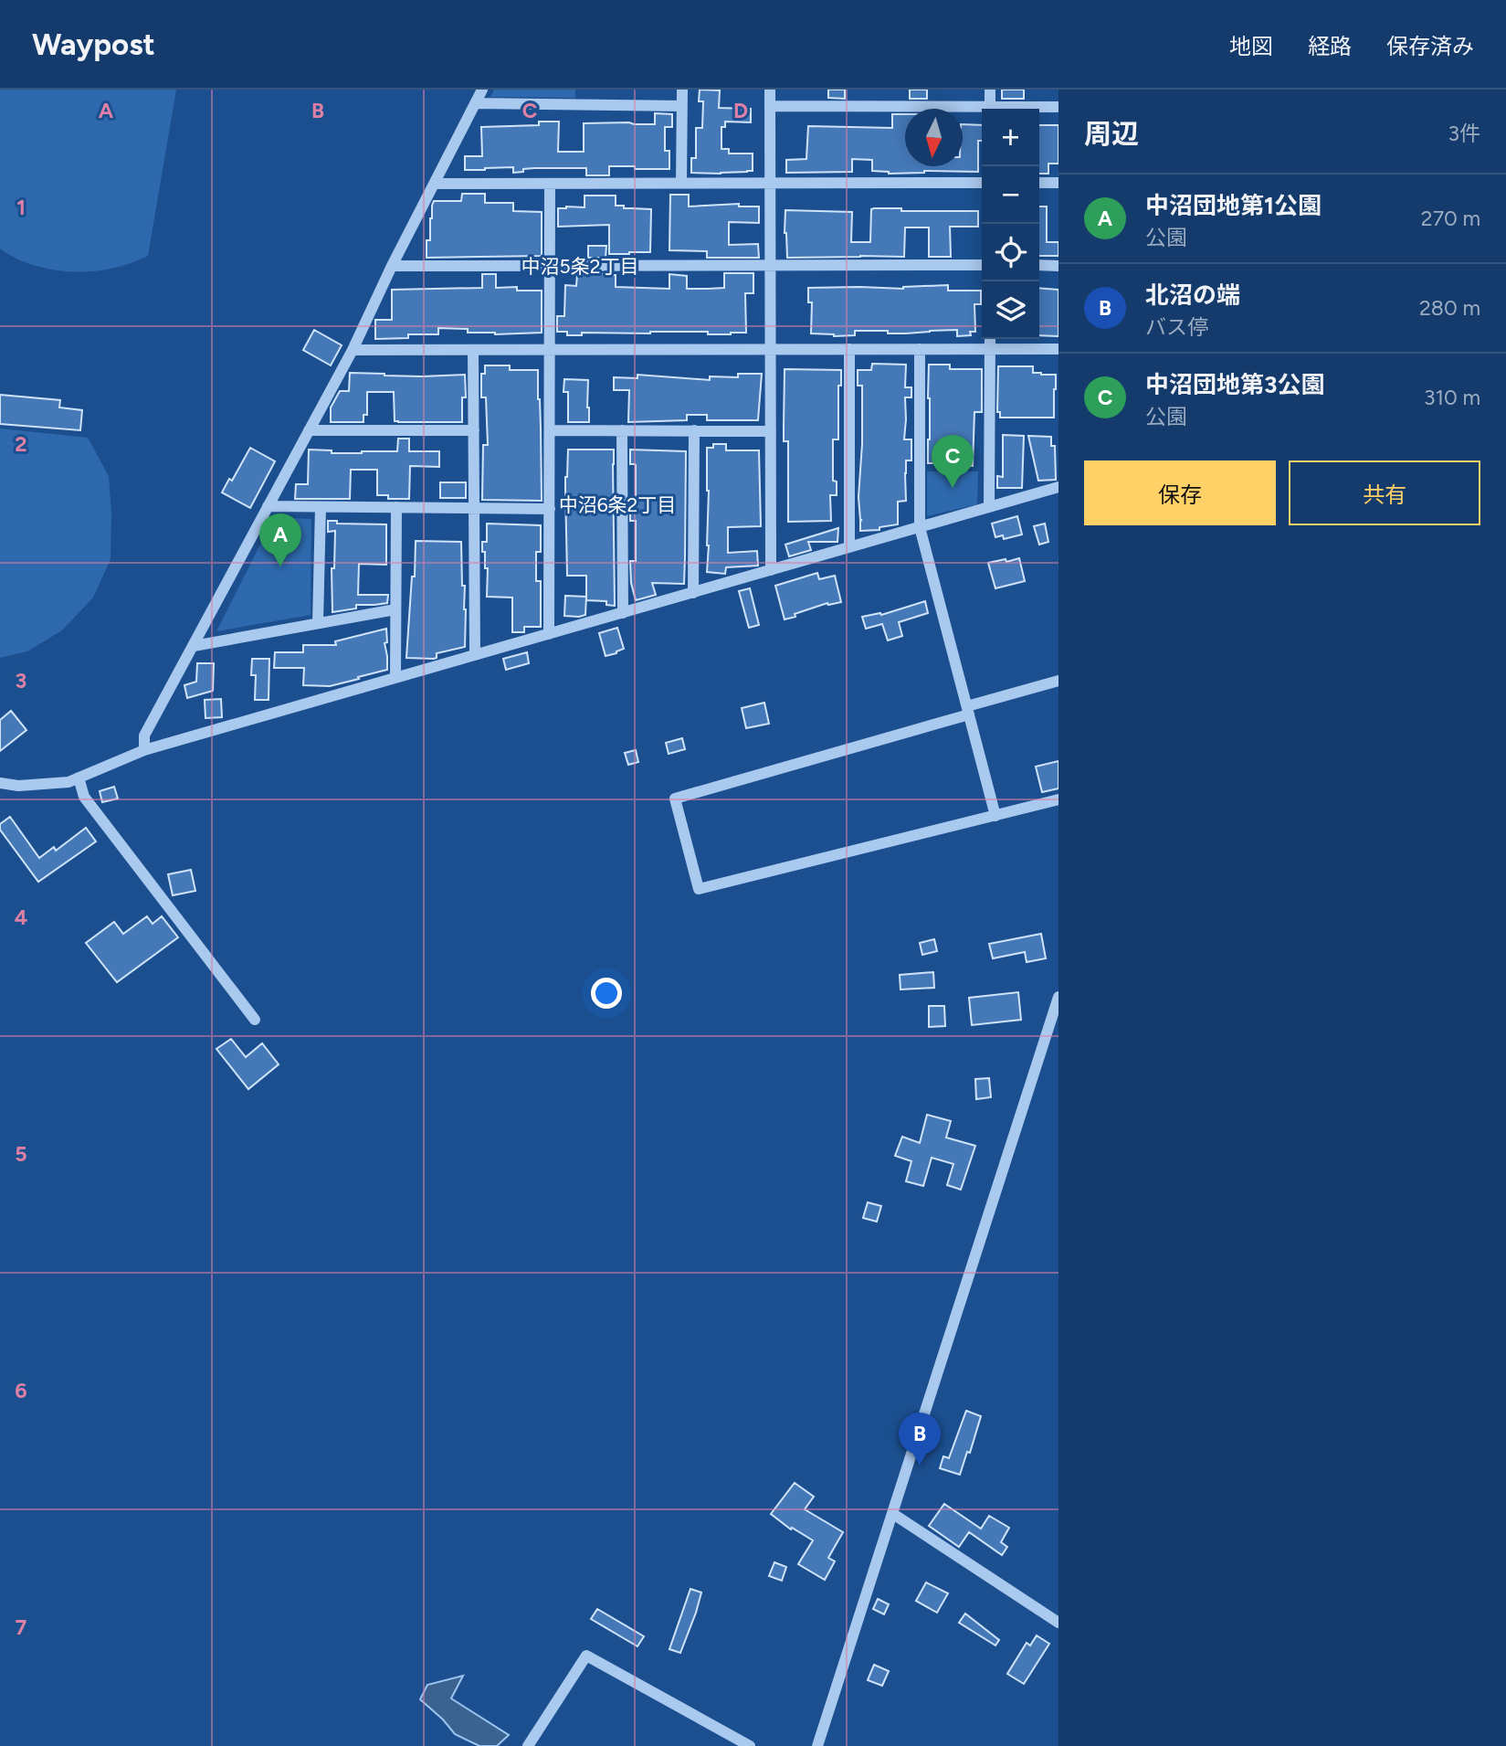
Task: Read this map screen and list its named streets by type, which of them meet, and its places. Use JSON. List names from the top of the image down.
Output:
{
  "districts": ["中沼5条2丁目", "中沼6条2丁目"],
  "north": "bottom",
  "page": {
    "header": "Waypost",
    "nav": ["地図", "経路", "保存済み"],
    "heading": ["周辺", "3件"],
    "map_buttons": ["+", "−"],
    "list": [
      {
        "mark": "A",
        "name": "中沼団地第1公園",
        "note": "公園",
        "value": "270 m"
      },
      {
        "mark": "B",
        "name": "北沼の端",
        "note": "バス停",
        "value": "280 m"
      },
      {
        "mark": "C",
        "name": "中沼団地第3公園",
        "note": "公園",
        "value": "310 m"
      }
    ],
    "pins": ["C", "A", "B"],
    "buttons": ["保存", "共有"]
  },
  "grid": {
    "columns": [
      "A",
      "B",
      "C",
      "D"
    ],
    "rows": [
      "1",
      "2",
      "3",
      "4",
      "5",
      "6",
      "7"
    ]
  }
}
